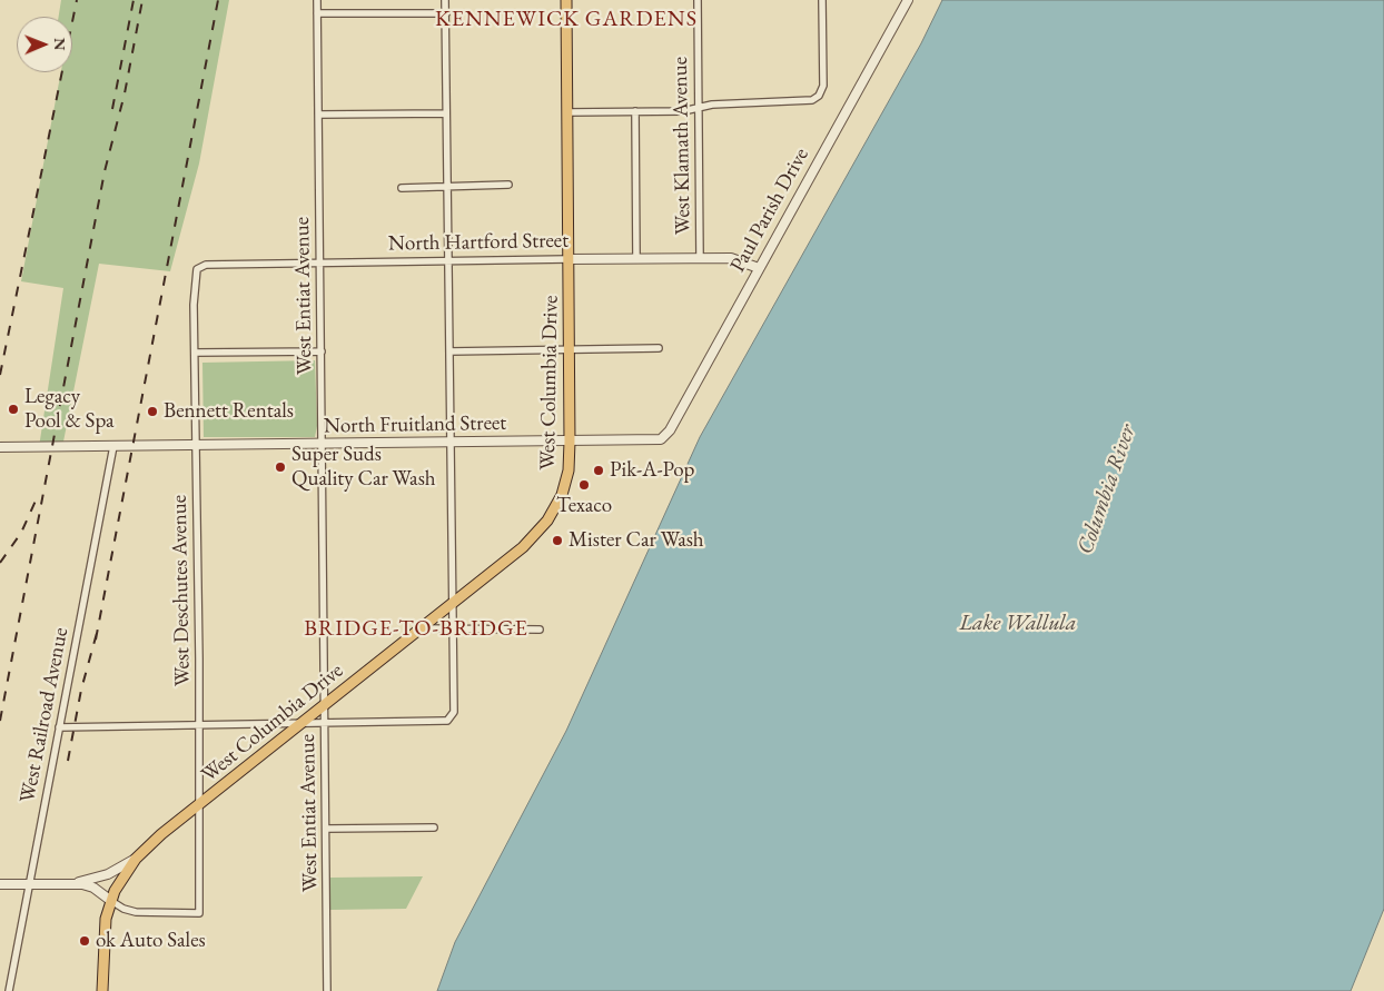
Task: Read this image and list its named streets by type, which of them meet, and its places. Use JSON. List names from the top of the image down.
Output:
{
  "streets": {
    "main road": ["West Columbia Drive"],
    "street": [
      "West Klamath Avenue",
      "Paul Parish Drive",
      "North Hartford Street",
      "West Entiat Avenue",
      "North Fruitland Street",
      "West Deschutes Avenue",
      "West Railroad Avenue"
    ]
  },
  "crossings": [
    ["West Klamath Avenue", "North Hartford Street"],
    ["Paul Parish Drive", "North Hartford Street"],
    ["Paul Parish Drive", "North Fruitland Street"],
    ["North Hartford Street", "West Entiat Avenue"],
    ["North Hartford Street", "West Columbia Drive"],
    ["North Hartford Street", "West Deschutes Avenue"],
    ["West Entiat Avenue", "West Columbia Drive"],
    ["West Entiat Avenue", "North Fruitland Street"],
    ["West Columbia Drive", "North Fruitland Street"],
    ["West Columbia Drive", "West Deschutes Avenue"],
    ["North Fruitland Street", "West Deschutes Avenue"],
    ["North Fruitland Street", "West Railroad Avenue"]
  ],
  "districts": ["KENNEWICK GARDENS", "BRIDGE-TO-BRIDGE"],
  "water": ["Columbia River", "Lake Wallula"],
  "places": [
    "Legacy Pool & Spa",
    "Bennett Rentals",
    "Super Suds Quality Car Wash",
    "Pik-A-Pop",
    "Texaco",
    "Mister Car Wash",
    "ok Auto Sales"
  ],
  "north": "right"
}
